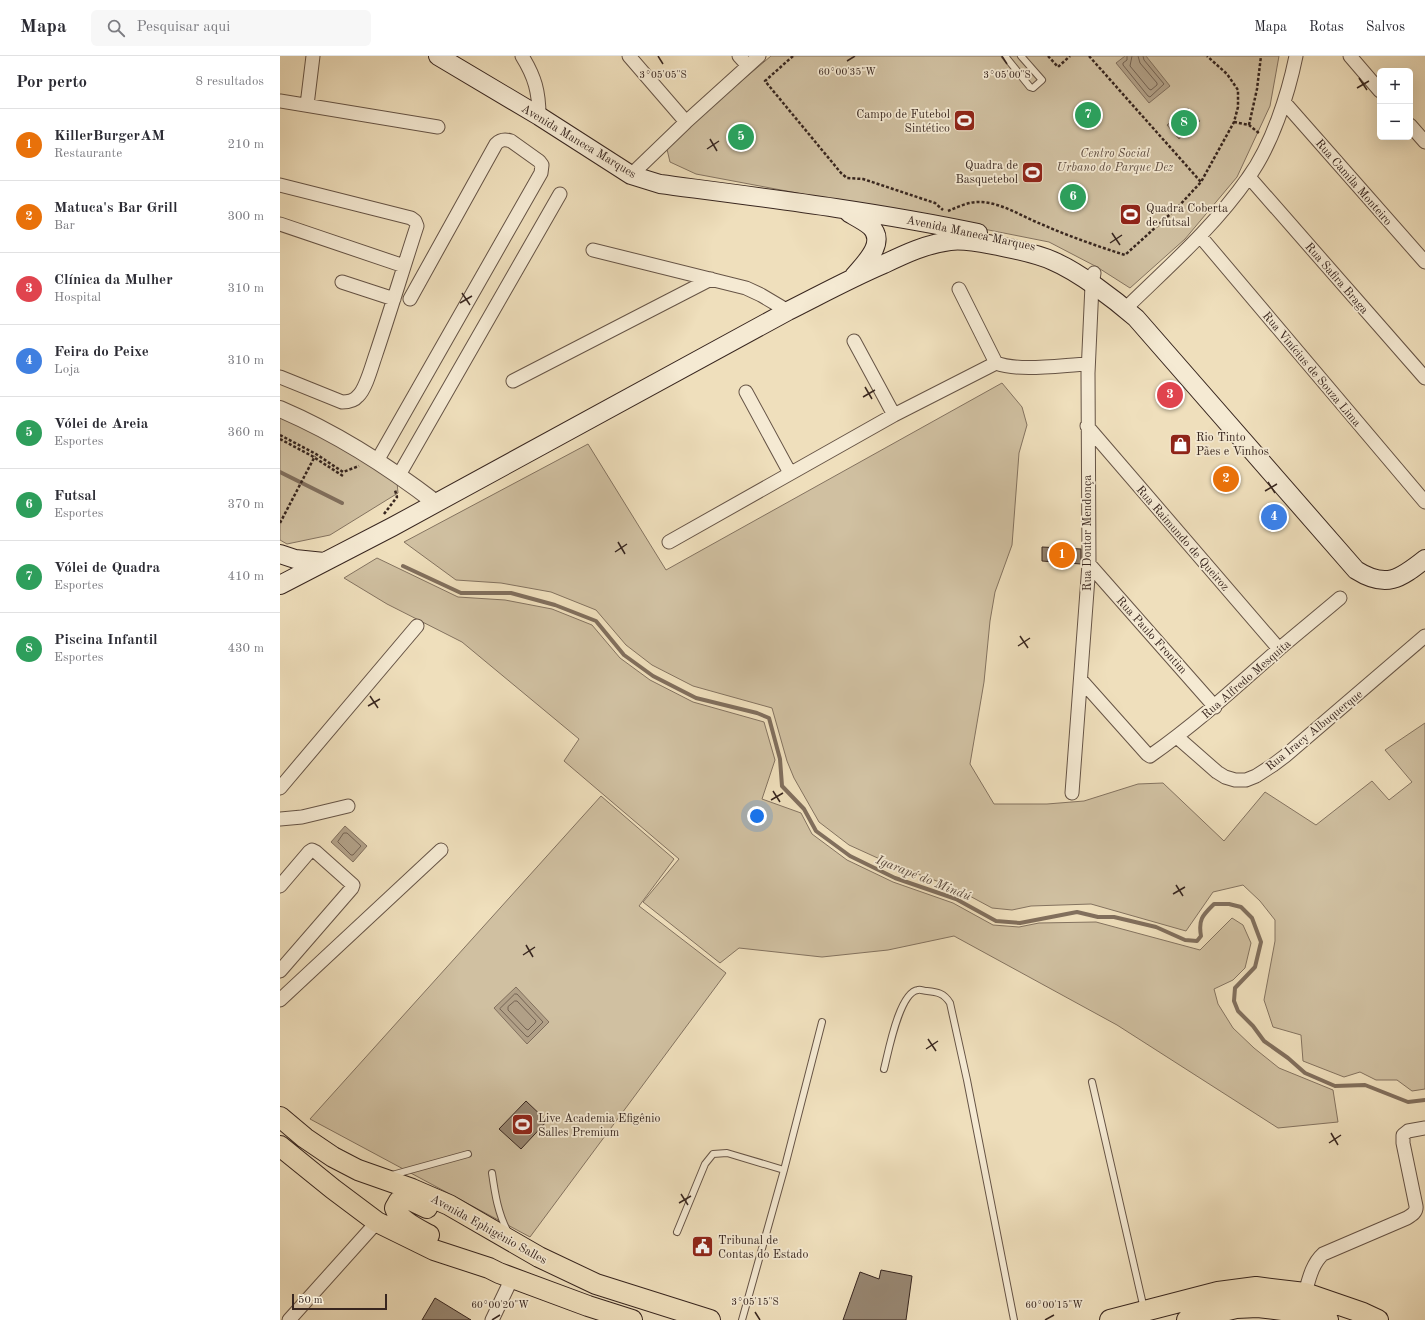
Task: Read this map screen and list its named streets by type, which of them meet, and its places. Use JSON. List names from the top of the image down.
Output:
{
  "streets": {
    "main road": ["Avenida Maneca Marques", "Avenida Ephigênio Salles"],
    "street": [
      "Rua Camila Monteiro",
      "Rua Safira Braga",
      "Rua Vinícius de Souza Lima",
      "Rua Doutor Mendonça",
      "Rua Raimundo de Queiroz",
      "Rua Paulo Frontim",
      "Rua Alfredo Mesquita",
      "Rua Iracy Albuquerque"
    ]
  },
  "crossings": [
    ["Avenida Maneca Marques", "Rua Doutor Mendonça"],
    ["Rua Doutor Mendonça", "Rua Raimundo de Queiroz"],
    ["Rua Doutor Mendonça", "Rua Paulo Frontim"],
    ["Rua Doutor Mendonça", "Rua Alfredo Mesquita"],
    ["Rua Raimundo de Queiroz", "Rua Alfredo Mesquita"],
    ["Rua Paulo Frontim", "Rua Alfredo Mesquita"],
    ["Rua Alfredo Mesquita", "Rua Iracy Albuquerque"]
  ],
  "water": ["Igarapé do Mindú"],
  "parks": ["Centro Social Urbano do Parque Dez"],
  "places": {
    "sports": [
      "Campo de Futebol Sintético",
      "Quadra de Basquetebol",
      "Quadra Coberta de futsal",
      "Live Academia Efigênio Salles Premium"
    ],
    "shop": ["Rio Tinto Pães e Vinhos"],
    "public building": ["Tribunal de Contas do Estado"]
  },
  "scale_bar": "50 m",
  "page": {
    "header": "Mapa",
    "search": "Pesquisar aqui",
    "nav": ["Mapa", "Rotas", "Salvos"],
    "heading": ["Por perto", "8 resultados"],
    "map_buttons": ["+", "−"],
    "pins": [
      "7",
      "8",
      "5",
      "6",
      "3",
      "2",
      "4",
      "1"
    ],
    "list": [
      {
        "mark": "1",
        "name": "KillerBurgerAM",
        "note": "Restaurante",
        "value": "210 m"
      },
      {
        "mark": "2",
        "name": "Matuca's Bar Grill",
        "note": "Bar",
        "value": "300 m"
      },
      {
        "mark": "3",
        "name": "Clínica da Mulher",
        "note": "Hospital",
        "value": "310 m"
      },
      {
        "mark": "4",
        "name": "Feira do Peixe",
        "note": "Loja",
        "value": "310 m"
      },
      {
        "mark": "5",
        "name": "Vólei de Areia",
        "note": "Esportes",
        "value": "360 m"
      },
      {
        "mark": "6",
        "name": "Futsal",
        "note": "Esportes",
        "value": "370 m"
      },
      {
        "mark": "7",
        "name": "Vólei de Quadra",
        "note": "Esportes",
        "value": "410 m"
      },
      {
        "mark": "8",
        "name": "Piscina Infantil",
        "note": "Esportes",
        "value": "430 m"
      }
    ],
    "scale": "50 m"
  },
  "coordinates": [
    "60°00'35\"W",
    "3°05'05\"S",
    "3°05'00\"S",
    "3°05'15\"S",
    "60°00'20\"W",
    "60°00'15\"W"
  ]
}
